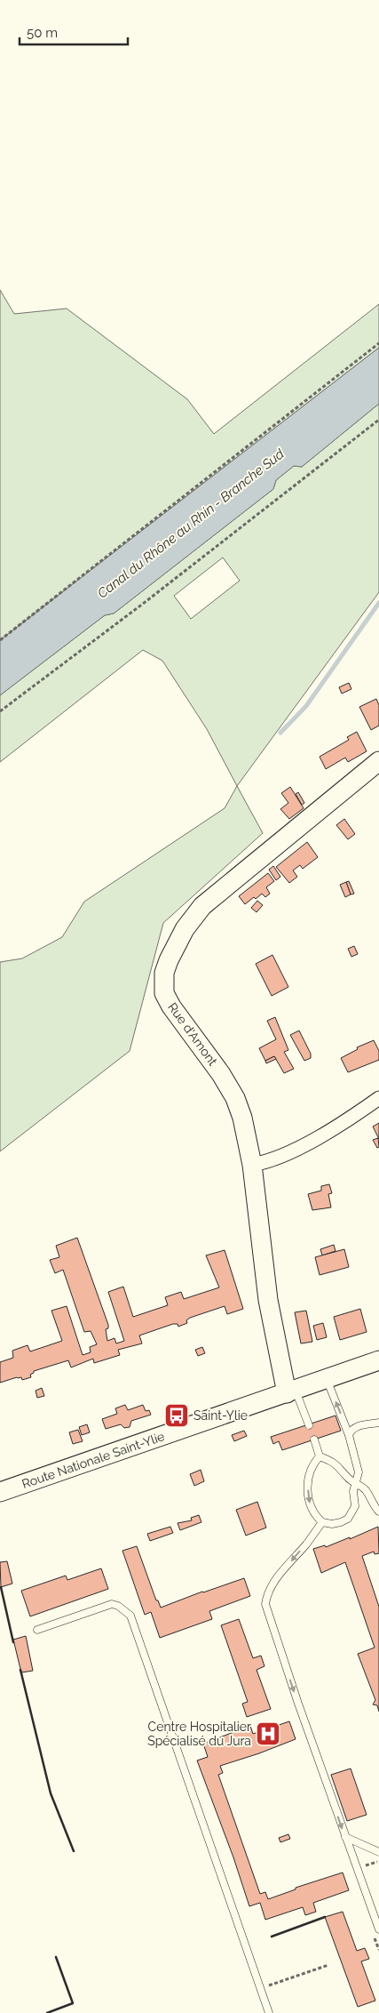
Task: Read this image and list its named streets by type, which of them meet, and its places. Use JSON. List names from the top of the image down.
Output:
{
  "streets": {
    "street": ["Rue d'Amont", "Route Nationale Saint-Ylie"]
  },
  "crossings": [
    ["Rue d'Amont", "Route Nationale Saint-Ylie"]
  ],
  "water": ["Canal du Rhône au Rhin - Branche Sud"],
  "places": {
    "bus stop": ["Saint-Ylie"],
    "hospital": ["Centre Hospitalier Spécialisé du Jura"]
  },
  "scale_bar": "50 m"
}
